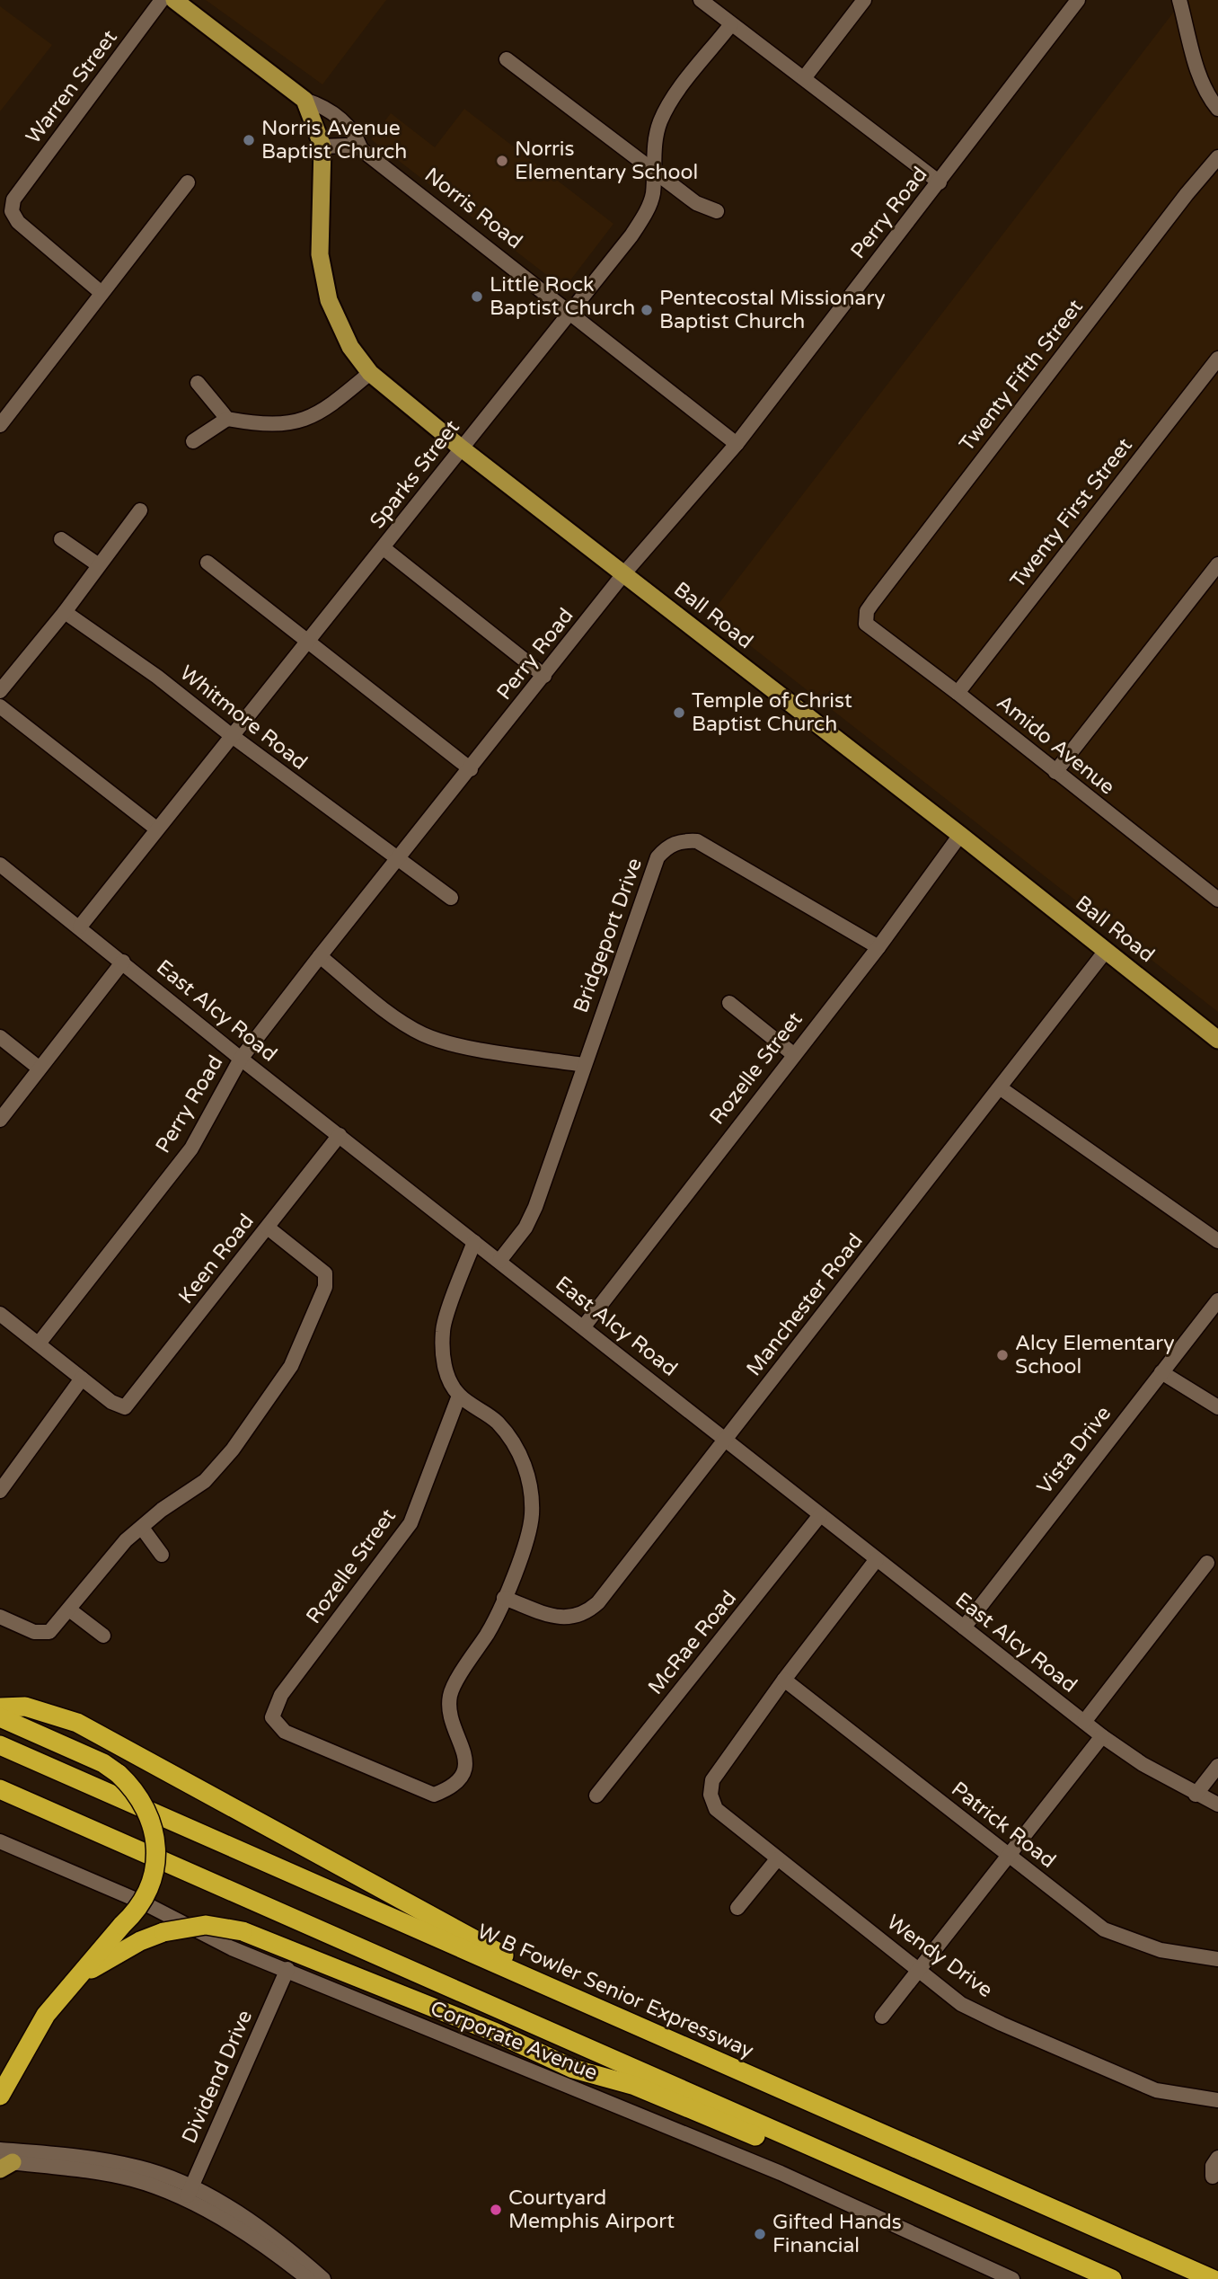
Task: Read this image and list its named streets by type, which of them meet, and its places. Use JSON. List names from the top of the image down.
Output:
{
  "streets": {
    "highway": ["W B Fowler Senior Expressway"],
    "main road": ["Norris Road", "Ball Road"],
    "street": [
      "Warren Street",
      "Perry Road",
      "Twenty Fifth Street",
      "Sparks Street",
      "Twenty First Street",
      "Whitmore Road",
      "Amido Avenue",
      "Bridgeport Drive",
      "East Alcy Road",
      "Rozelle Street",
      "Keen Road",
      "Manchester Road",
      "Vista Drive",
      "McRae Road",
      "Patrick Road",
      "Wendy Drive",
      "Corporate Avenue",
      "Dividend Drive"
    ]
  },
  "crossings": [
    ["Norris Road", "Perry Road"],
    ["Norris Road", "Sparks Street"],
    ["Perry Road", "Ball Road"],
    ["Perry Road", "Whitmore Road"],
    ["Perry Road", "East Alcy Road"],
    ["Twenty Fifth Street", "Amido Avenue"],
    ["Sparks Street", "Ball Road"],
    ["Sparks Street", "Whitmore Road"],
    ["Sparks Street", "East Alcy Road"],
    ["Twenty First Street", "Amido Avenue"],
    ["Ball Road", "Rozelle Street"],
    ["Ball Road", "Manchester Road"],
    ["Bridgeport Drive", "East Alcy Road"],
    ["Bridgeport Drive", "Rozelle Street"],
    ["East Alcy Road", "Rozelle Street"],
    ["East Alcy Road", "Keen Road"],
    ["East Alcy Road", "Manchester Road"],
    ["East Alcy Road", "Vista Drive"],
    ["East Alcy Road", "McRae Road"],
    ["Rozelle Street", "Manchester Road"],
    ["Patrick Road", "Wendy Drive"],
    ["Corporate Avenue", "Dividend Drive"]
  ],
  "places": [
    "Norris Avenue Baptist Church",
    "Norris Elementary School",
    "Little Rock Baptist Church",
    "Pentecostal Missionary Baptist Church",
    "Temple of Christ Baptist Church",
    "Alcy Elementary School",
    "Courtyard Memphis Airport",
    "Gifted Hands Financial"
  ]
}
